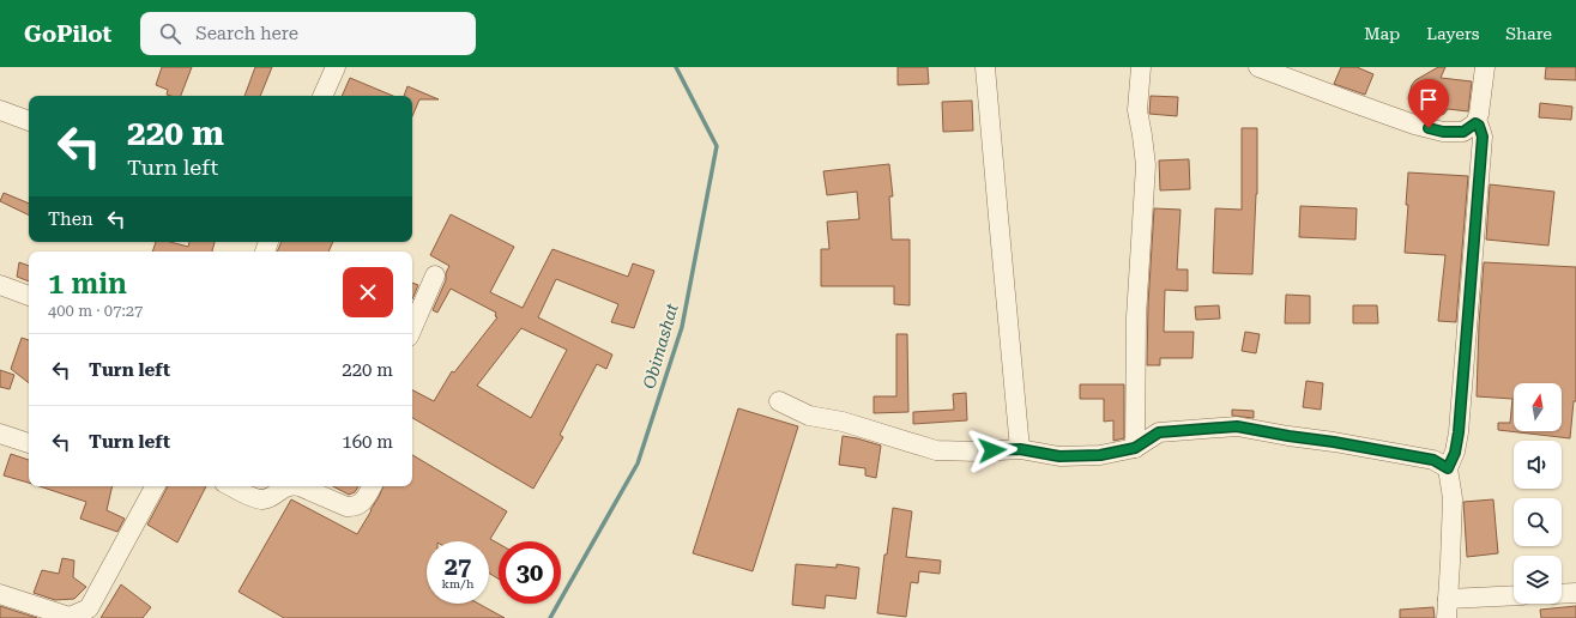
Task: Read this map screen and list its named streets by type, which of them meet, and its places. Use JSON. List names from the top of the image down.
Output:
{
  "water": ["Obimashat"],
  "north": "top",
  "page": {
    "header": "GoPilot",
    "search": "Search here",
    "nav": ["Map", "Layers", "Share"],
    "turn": ["220 m", "Turn left"],
    "then": "Then",
    "heading": ["1 min", "400 m · 07:27"],
    "list": [
      {
        "name": "Turn left",
        "value": "220 m"
      },
      {
        "name": "Turn left",
        "value": "160 m"
      }
    ],
    "speed": "27 km/h",
    "limit": "30"
  }
}
